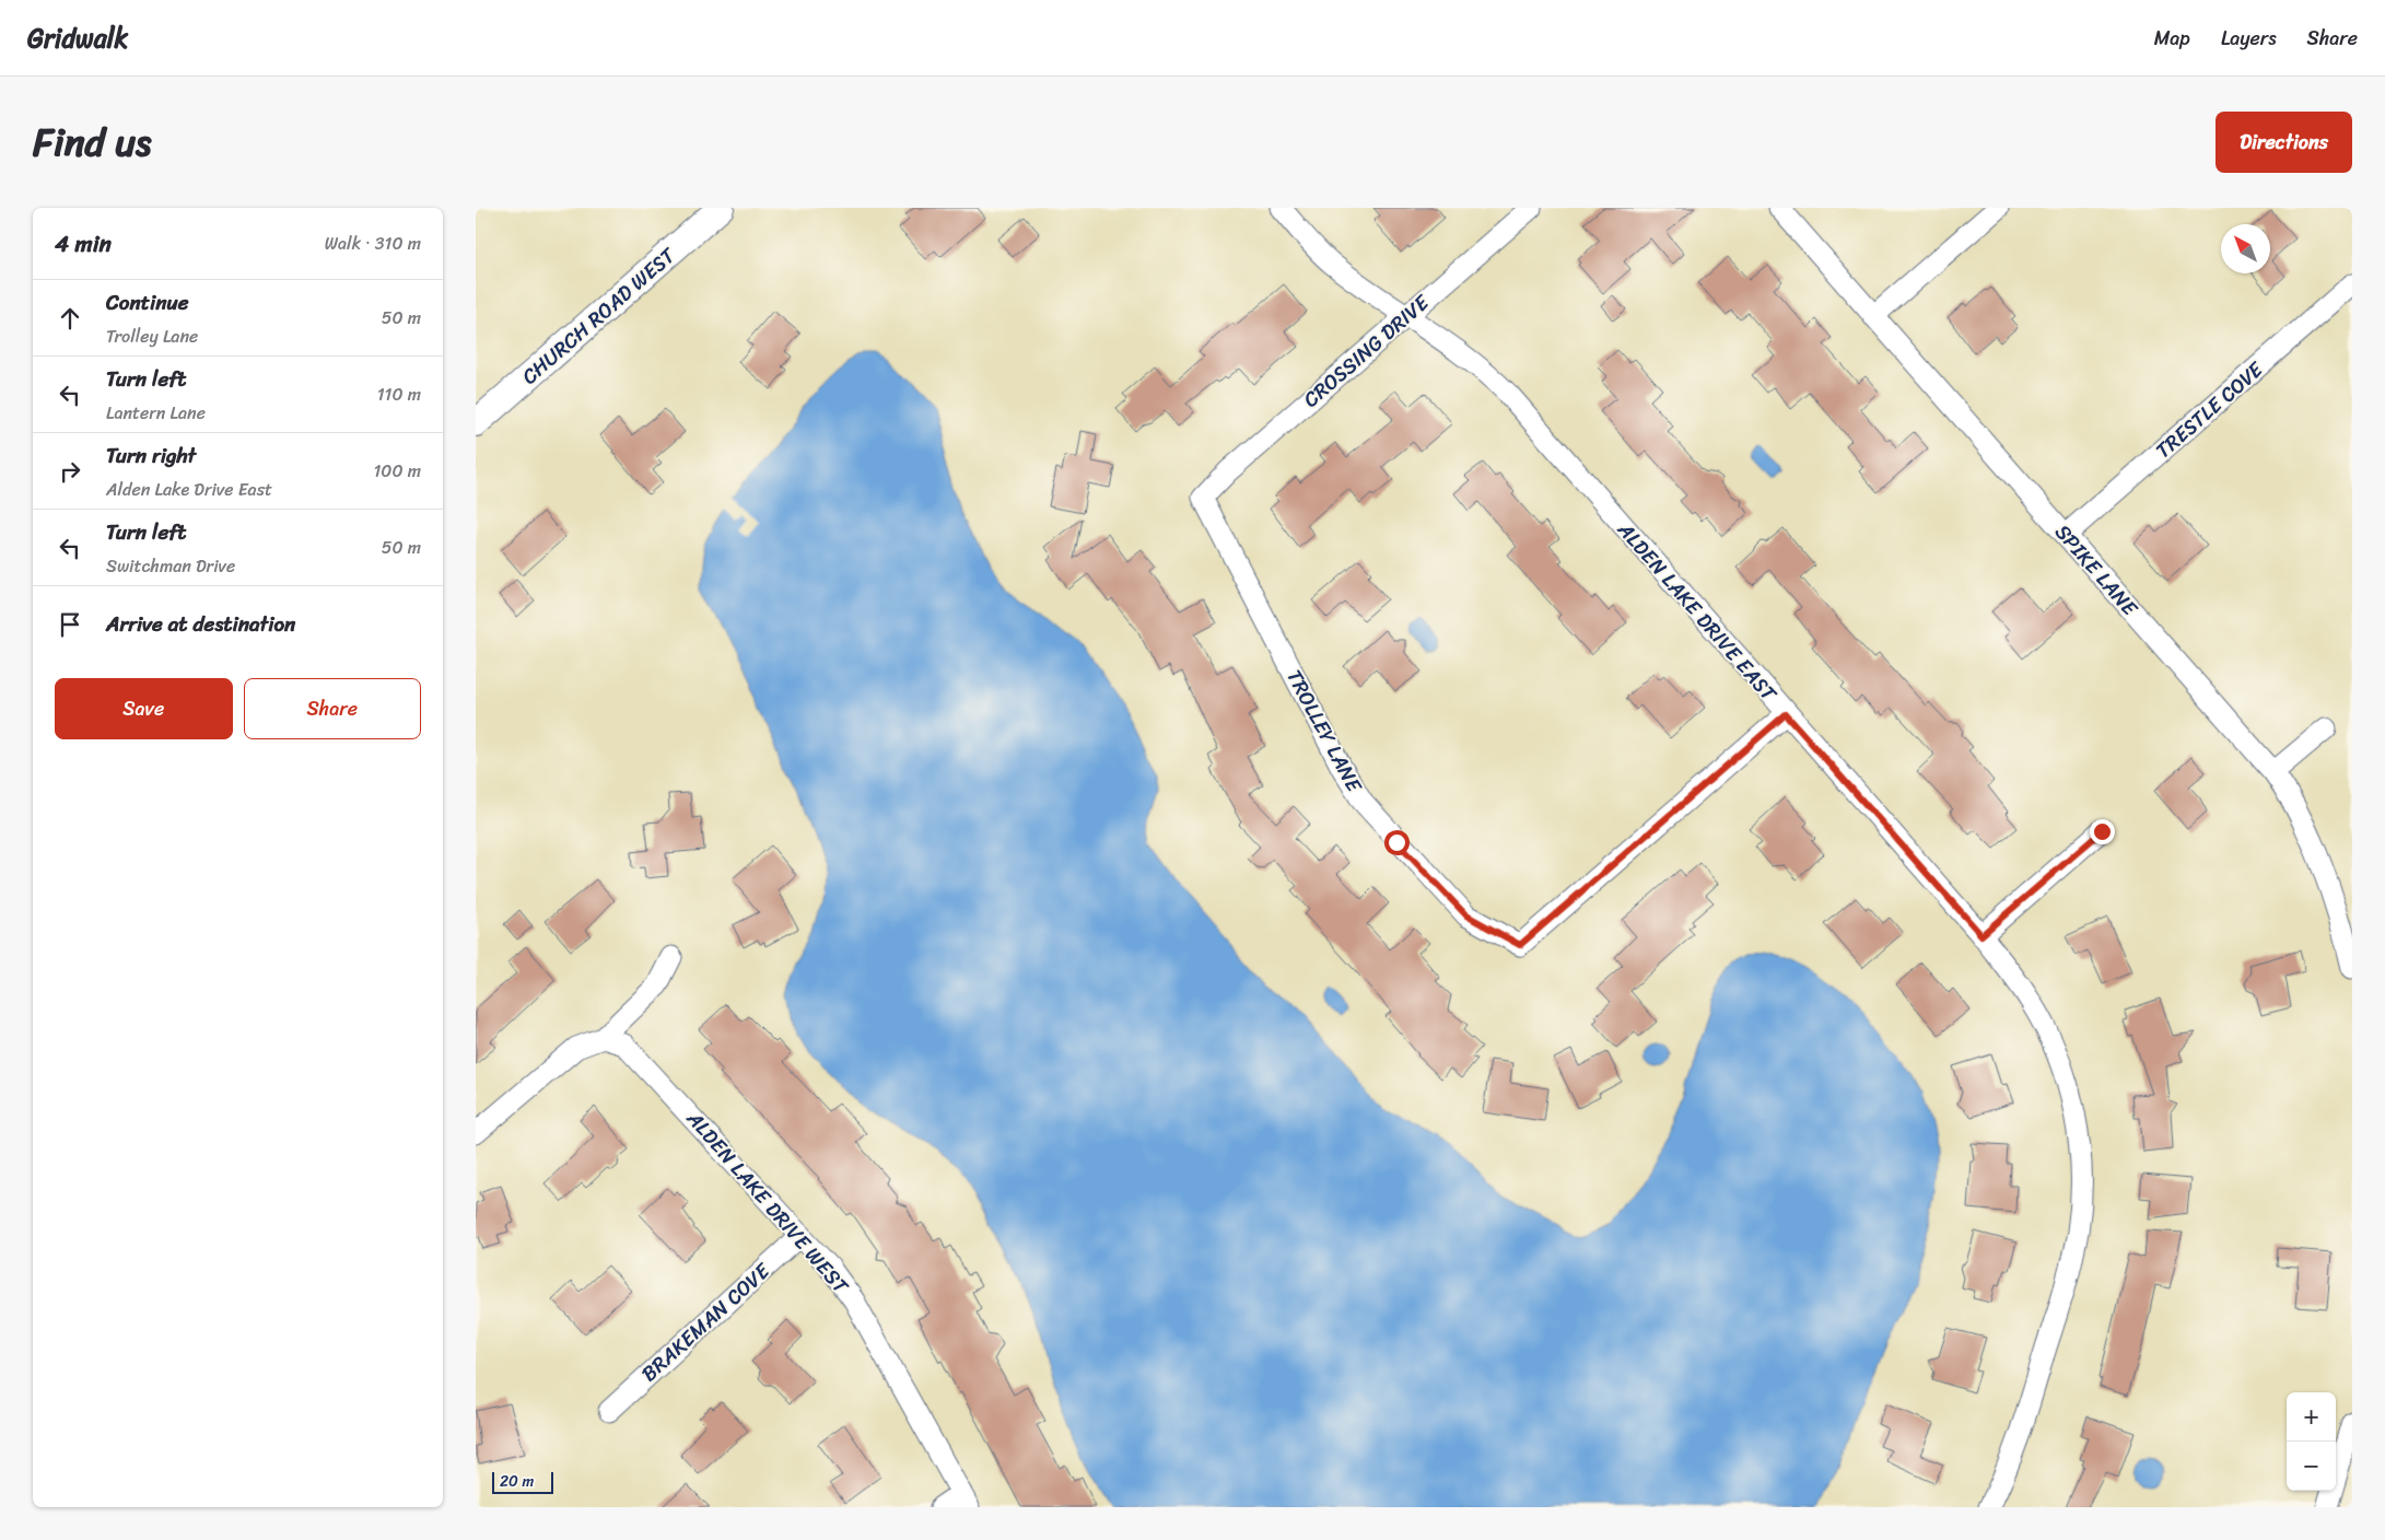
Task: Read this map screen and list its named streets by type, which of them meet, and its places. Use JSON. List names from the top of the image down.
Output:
{
  "streets": {
    "street": [
      "CHURCH ROAD WEST",
      "CROSSING DRIVE",
      "TRESTLE COVE",
      "SPIKE LANE",
      "ALDEN LAKE DRIVE EAST",
      "TROLLEY LANE",
      "ALDEN LAKE DRIVE WEST",
      "BRAKEMAN COVE"
    ]
  },
  "crossings": [
    ["CROSSING DRIVE", "ALDEN LAKE DRIVE EAST"],
    ["CROSSING DRIVE", "TROLLEY LANE"],
    ["TRESTLE COVE", "SPIKE LANE"],
    ["ALDEN LAKE DRIVE EAST", "TROLLEY LANE"],
    ["ALDEN LAKE DRIVE WEST", "BRAKEMAN COVE"]
  ],
  "scale_bar": "20 m",
  "north": "top left",
  "page": {
    "header": "Gridwalk",
    "nav": ["Map", "Layers", "Share"],
    "title": "Find us",
    "buttons": [
      "Directions",
      ["Save", "Share"]
    ],
    "heading": ["4 min", "Walk · 310 m"],
    "list": [
      ["Continue", "Trolley Lane", "50 m"],
      ["Turn left", "Lantern Lane", "110 m"],
      ["Turn right", "Alden Lake Drive East", "100 m"],
      ["Turn left", "Switchman Drive", "50 m"],
      "Arrive at destination"
    ],
    "map_buttons": ["+", "−"],
    "scale": "20 m"
  }
}
